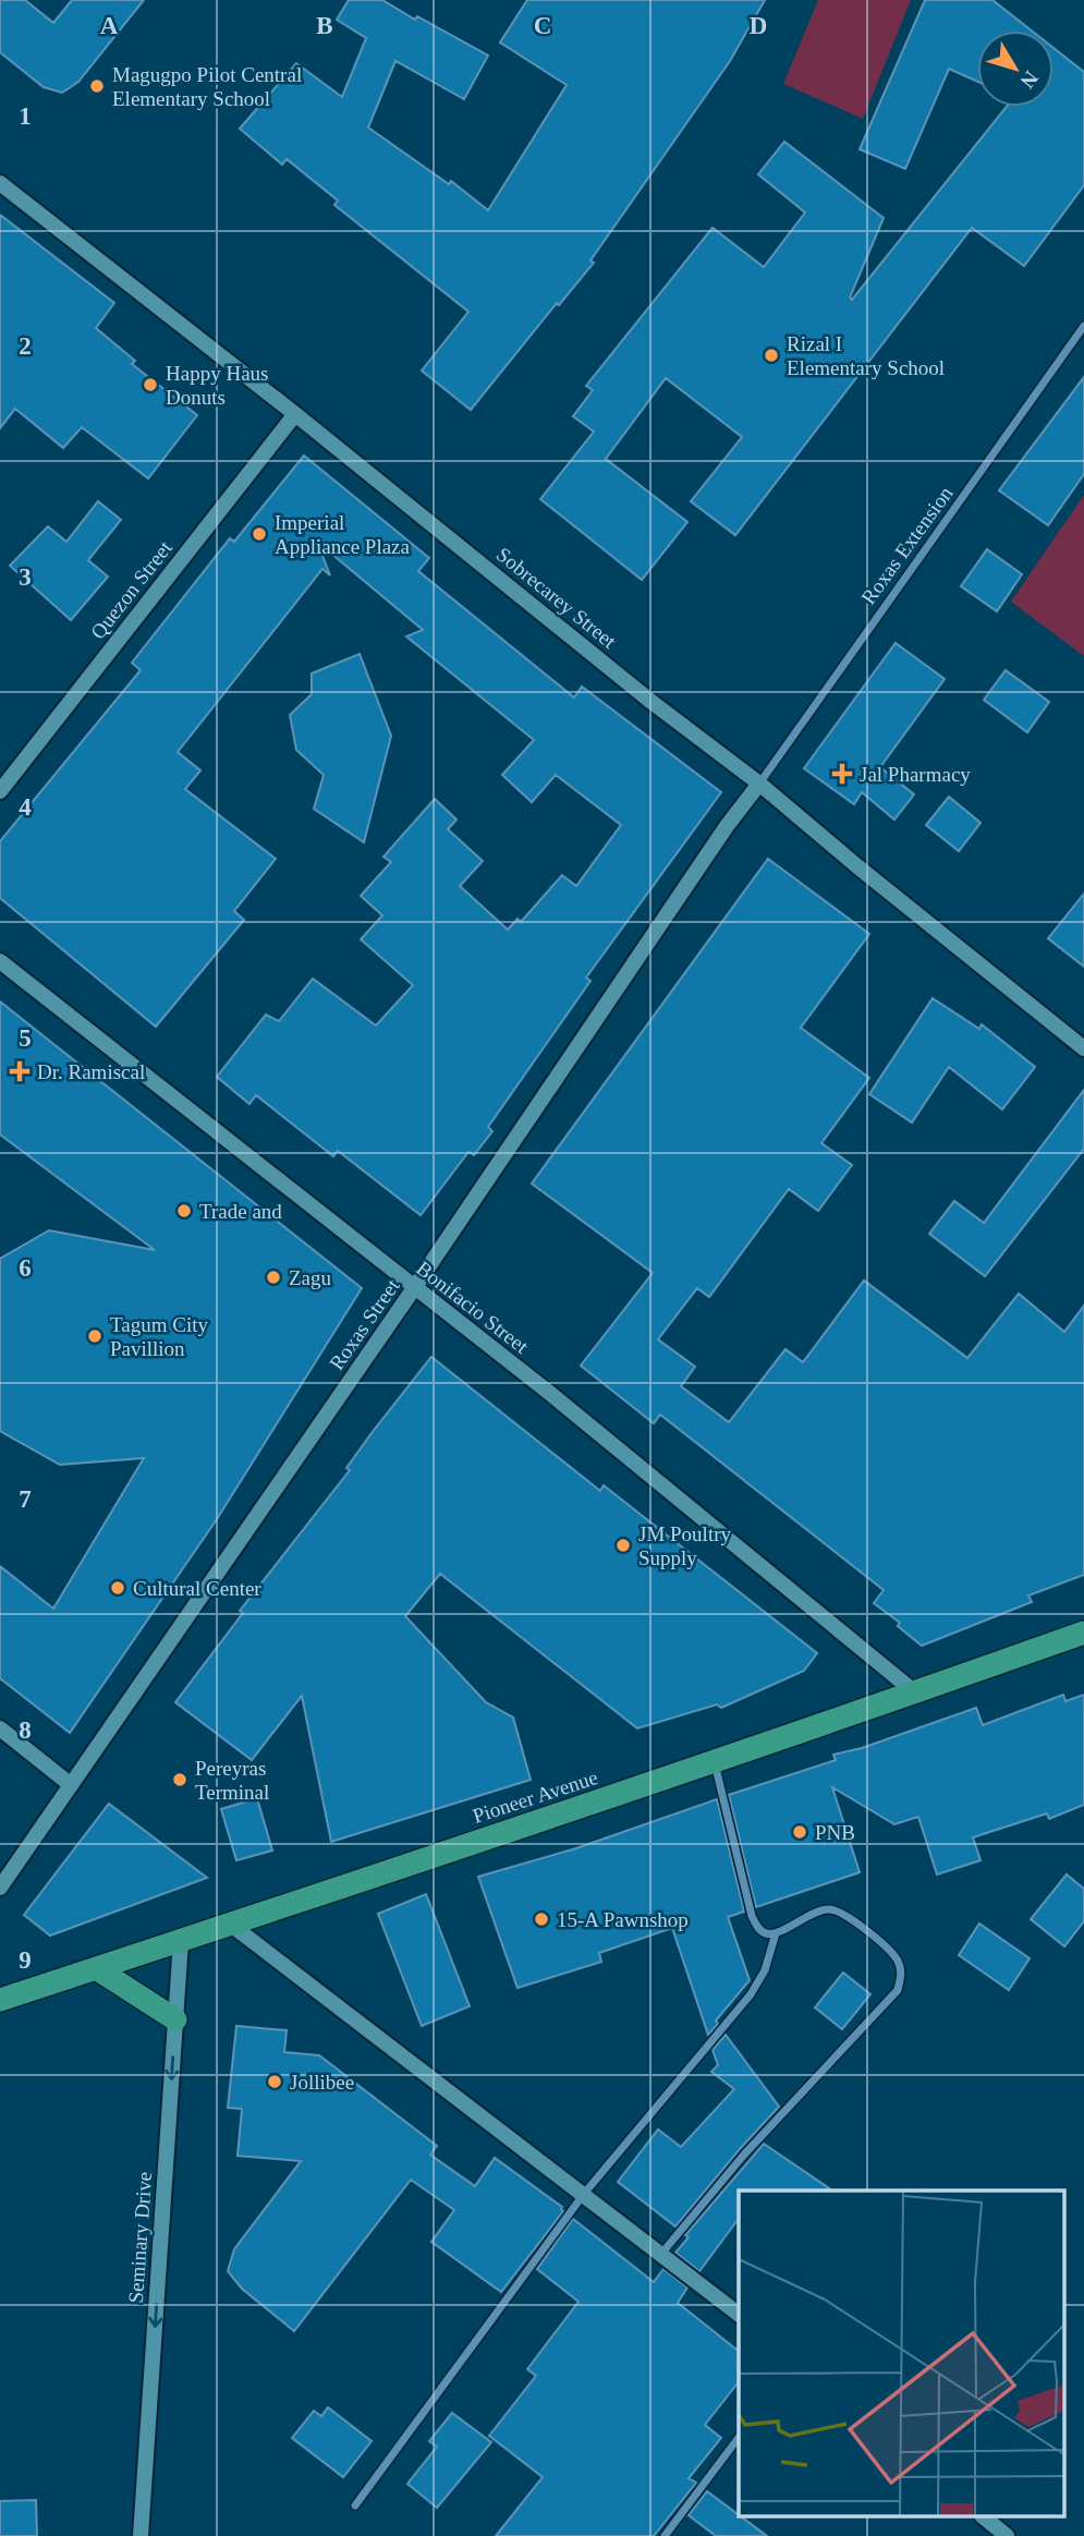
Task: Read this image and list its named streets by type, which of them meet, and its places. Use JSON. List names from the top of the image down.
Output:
{
  "streets": {
    "highway": ["Pioneer Avenue"],
    "street": [
      "Roxas Extension",
      "Quezon Street",
      "Sobrecarey Street",
      "Bonifacio Street",
      "Roxas Street",
      "Seminary Drive"
    ]
  },
  "crossings": [
    ["Roxas Extension", "Sobrecarey Street"],
    ["Roxas Extension", "Roxas Street"],
    ["Quezon Street", "Sobrecarey Street"],
    ["Sobrecarey Street", "Roxas Street"],
    ["Bonifacio Street", "Roxas Street"],
    ["Bonifacio Street", "Pioneer Avenue"],
    ["Pioneer Avenue", "Seminary Drive"]
  ],
  "one_way": ["Seminary Drive"],
  "places": {
    "other": [
      "Magugpo Pilot Central Elementary School",
      "Rizal I Elementary School",
      "Happy Haus Donuts",
      "Imperial Appliance Plaza",
      "Trade and",
      "Zagu",
      "Tagum City Pavillion",
      "JM Poultry Supply",
      "Cultural Center",
      "Pereyras Terminal",
      "PNB",
      "15-A Pawnshop",
      "Jollibee"
    ],
    "health": ["Jal Pharmacy", "Dr. Ramiscal"]
  },
  "north": "bottom right",
  "grid": {
    "columns": [
      "A",
      "B",
      "C",
      "D"
    ],
    "rows": [
      "1",
      "2",
      "3",
      "4",
      "5",
      "6",
      "7",
      "8",
      "9"
    ]
  }
}
